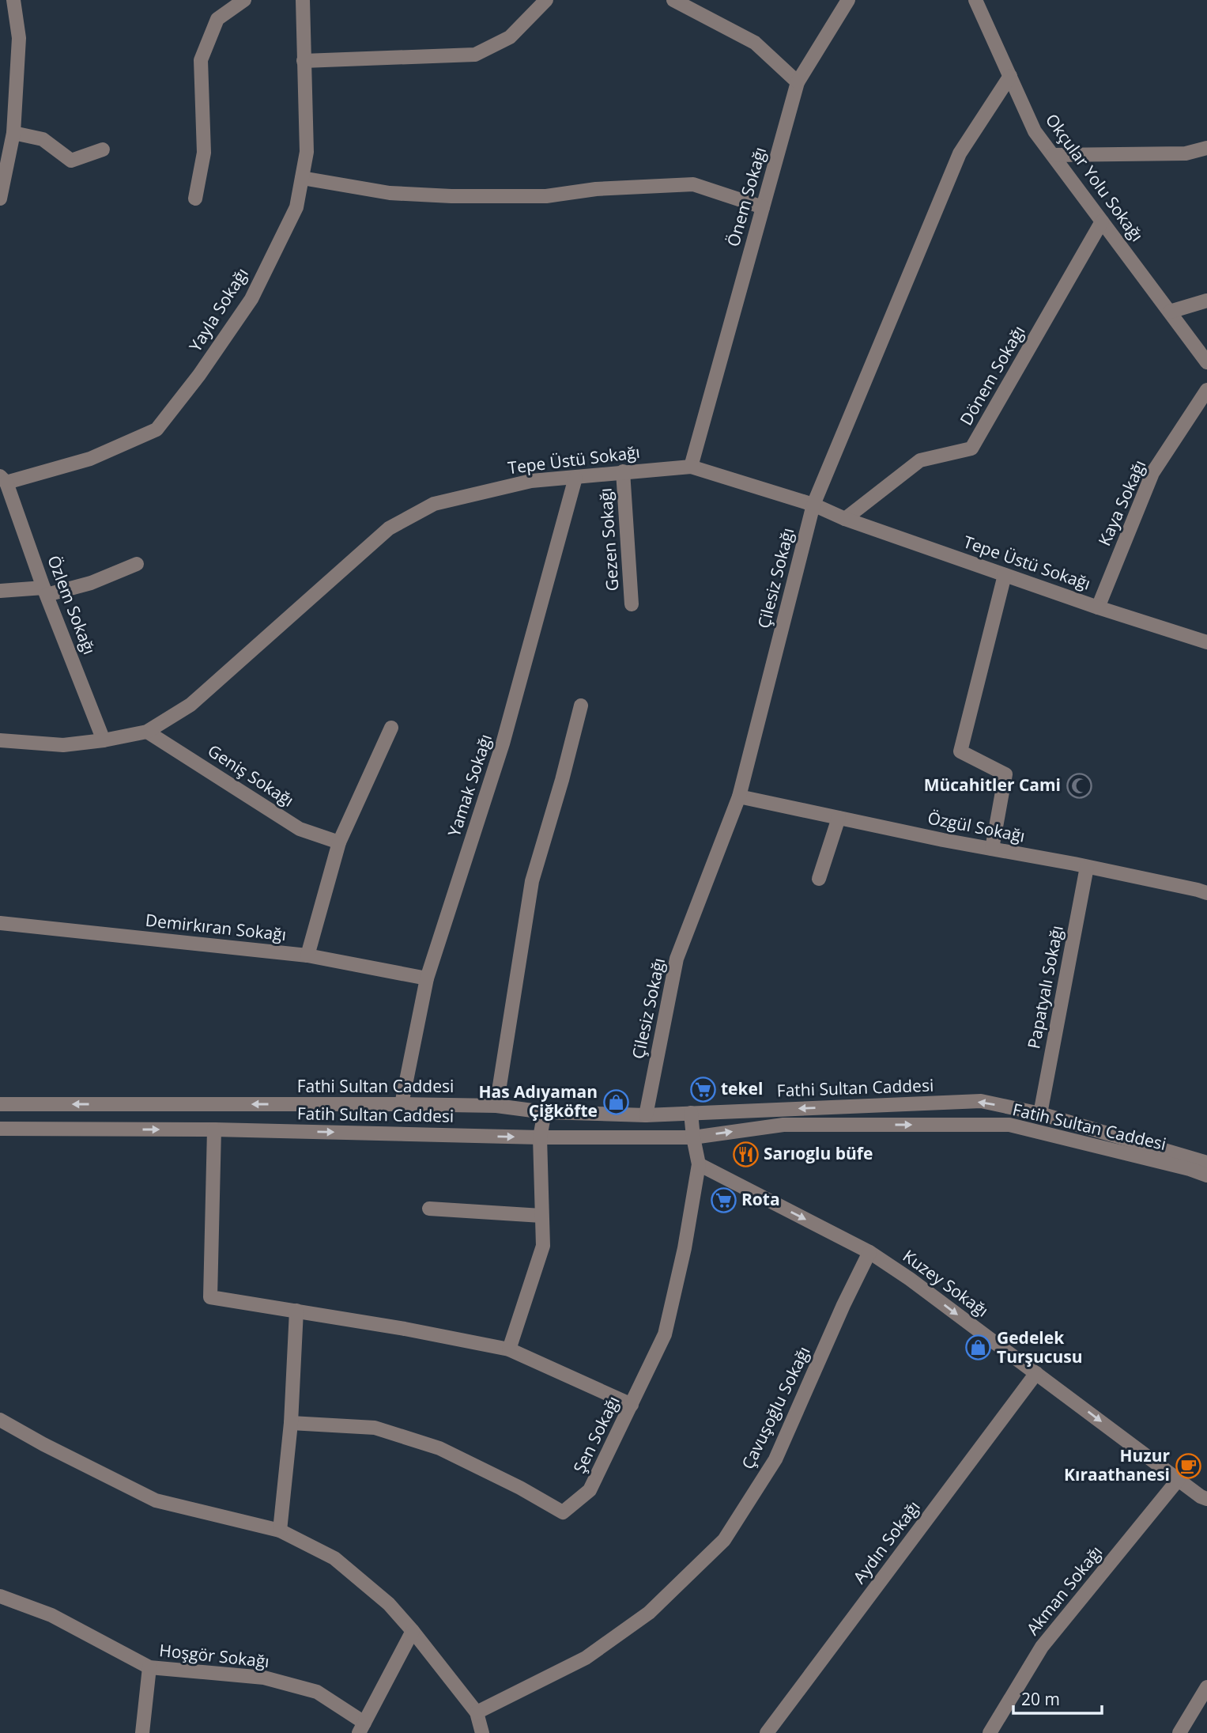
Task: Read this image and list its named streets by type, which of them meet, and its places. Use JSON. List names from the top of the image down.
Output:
{
  "streets": {
    "street": [
      "Okçular Yolu Sokağı",
      "Önem Sokağı",
      "Yayla Sokağı",
      "Dönem Sokağı",
      "Tepe Üstü Sokağı",
      "Kaya Sokağı",
      "Gezen Sokağı",
      "Çilesiz Sokağı",
      "Özlem Sokağı",
      "Geniş Sokağı",
      "Yamak Sokağı",
      "Özgül Sokağı",
      "Demirkıran Sokağı",
      "Papatyalı Sokağı",
      "Fathi Sultan Caddesi",
      "Fatih Sultan Caddesi",
      "Kuzey Sokağı",
      "Çavuşoğlu Sokağı",
      "Şen Sokağı",
      "Aydın Sokağı",
      "Akman Sokağı",
      "Hoşgör Sokağı"
    ]
  },
  "crossings": [
    ["Okçular Yolu Sokağı", "Dönem Sokağı"],
    ["Okçular Yolu Sokağı", "Çilesiz Sokağı"],
    ["Önem Sokağı", "Tepe Üstü Sokağı"],
    ["Yayla Sokağı", "Özlem Sokağı"],
    ["Dönem Sokağı", "Tepe Üstü Sokağı"],
    ["Tepe Üstü Sokağı", "Kaya Sokağı"],
    ["Tepe Üstü Sokağı", "Gezen Sokağı"],
    ["Tepe Üstü Sokağı", "Çilesiz Sokağı"],
    ["Tepe Üstü Sokağı", "Özlem Sokağı"],
    ["Tepe Üstü Sokağı", "Geniş Sokağı"],
    ["Tepe Üstü Sokağı", "Yamak Sokağı"],
    ["Çilesiz Sokağı", "Özgül Sokağı"],
    ["Çilesiz Sokağı", "Fathi Sultan Caddesi"],
    ["Yamak Sokağı", "Demirkıran Sokağı"],
    ["Yamak Sokağı", "Fathi Sultan Caddesi"],
    ["Özgül Sokağı", "Papatyalı Sokağı"],
    ["Papatyalı Sokağı", "Fathi Sultan Caddesi"],
    ["Fathi Sultan Caddesi", "Şen Sokağı"],
    ["Fatih Sultan Caddesi", "Şen Sokağı"],
    ["Kuzey Sokağı", "Çavuşoğlu Sokağı"],
    ["Kuzey Sokağı", "Şen Sokağı"],
    ["Kuzey Sokağı", "Aydın Sokağı"],
    ["Kuzey Sokağı", "Akman Sokağı"]
  ],
  "one_way": ["Fathi Sultan Caddesi", "Fatih Sultan Caddesi", "Kuzey Sokağı"],
  "places": {
    "mosque": ["Mücahitler Cami"],
    "supermarket": ["tekel", "Rota"],
    "shop": ["Has Adıyaman Çiğköfte", "Gedelek Turşucusu"],
    "restaurant": ["Sarıoglu büfe"],
    "cafe": ["Huzur Kıraathanesi"]
  },
  "scale_bar": "20 m"
}
